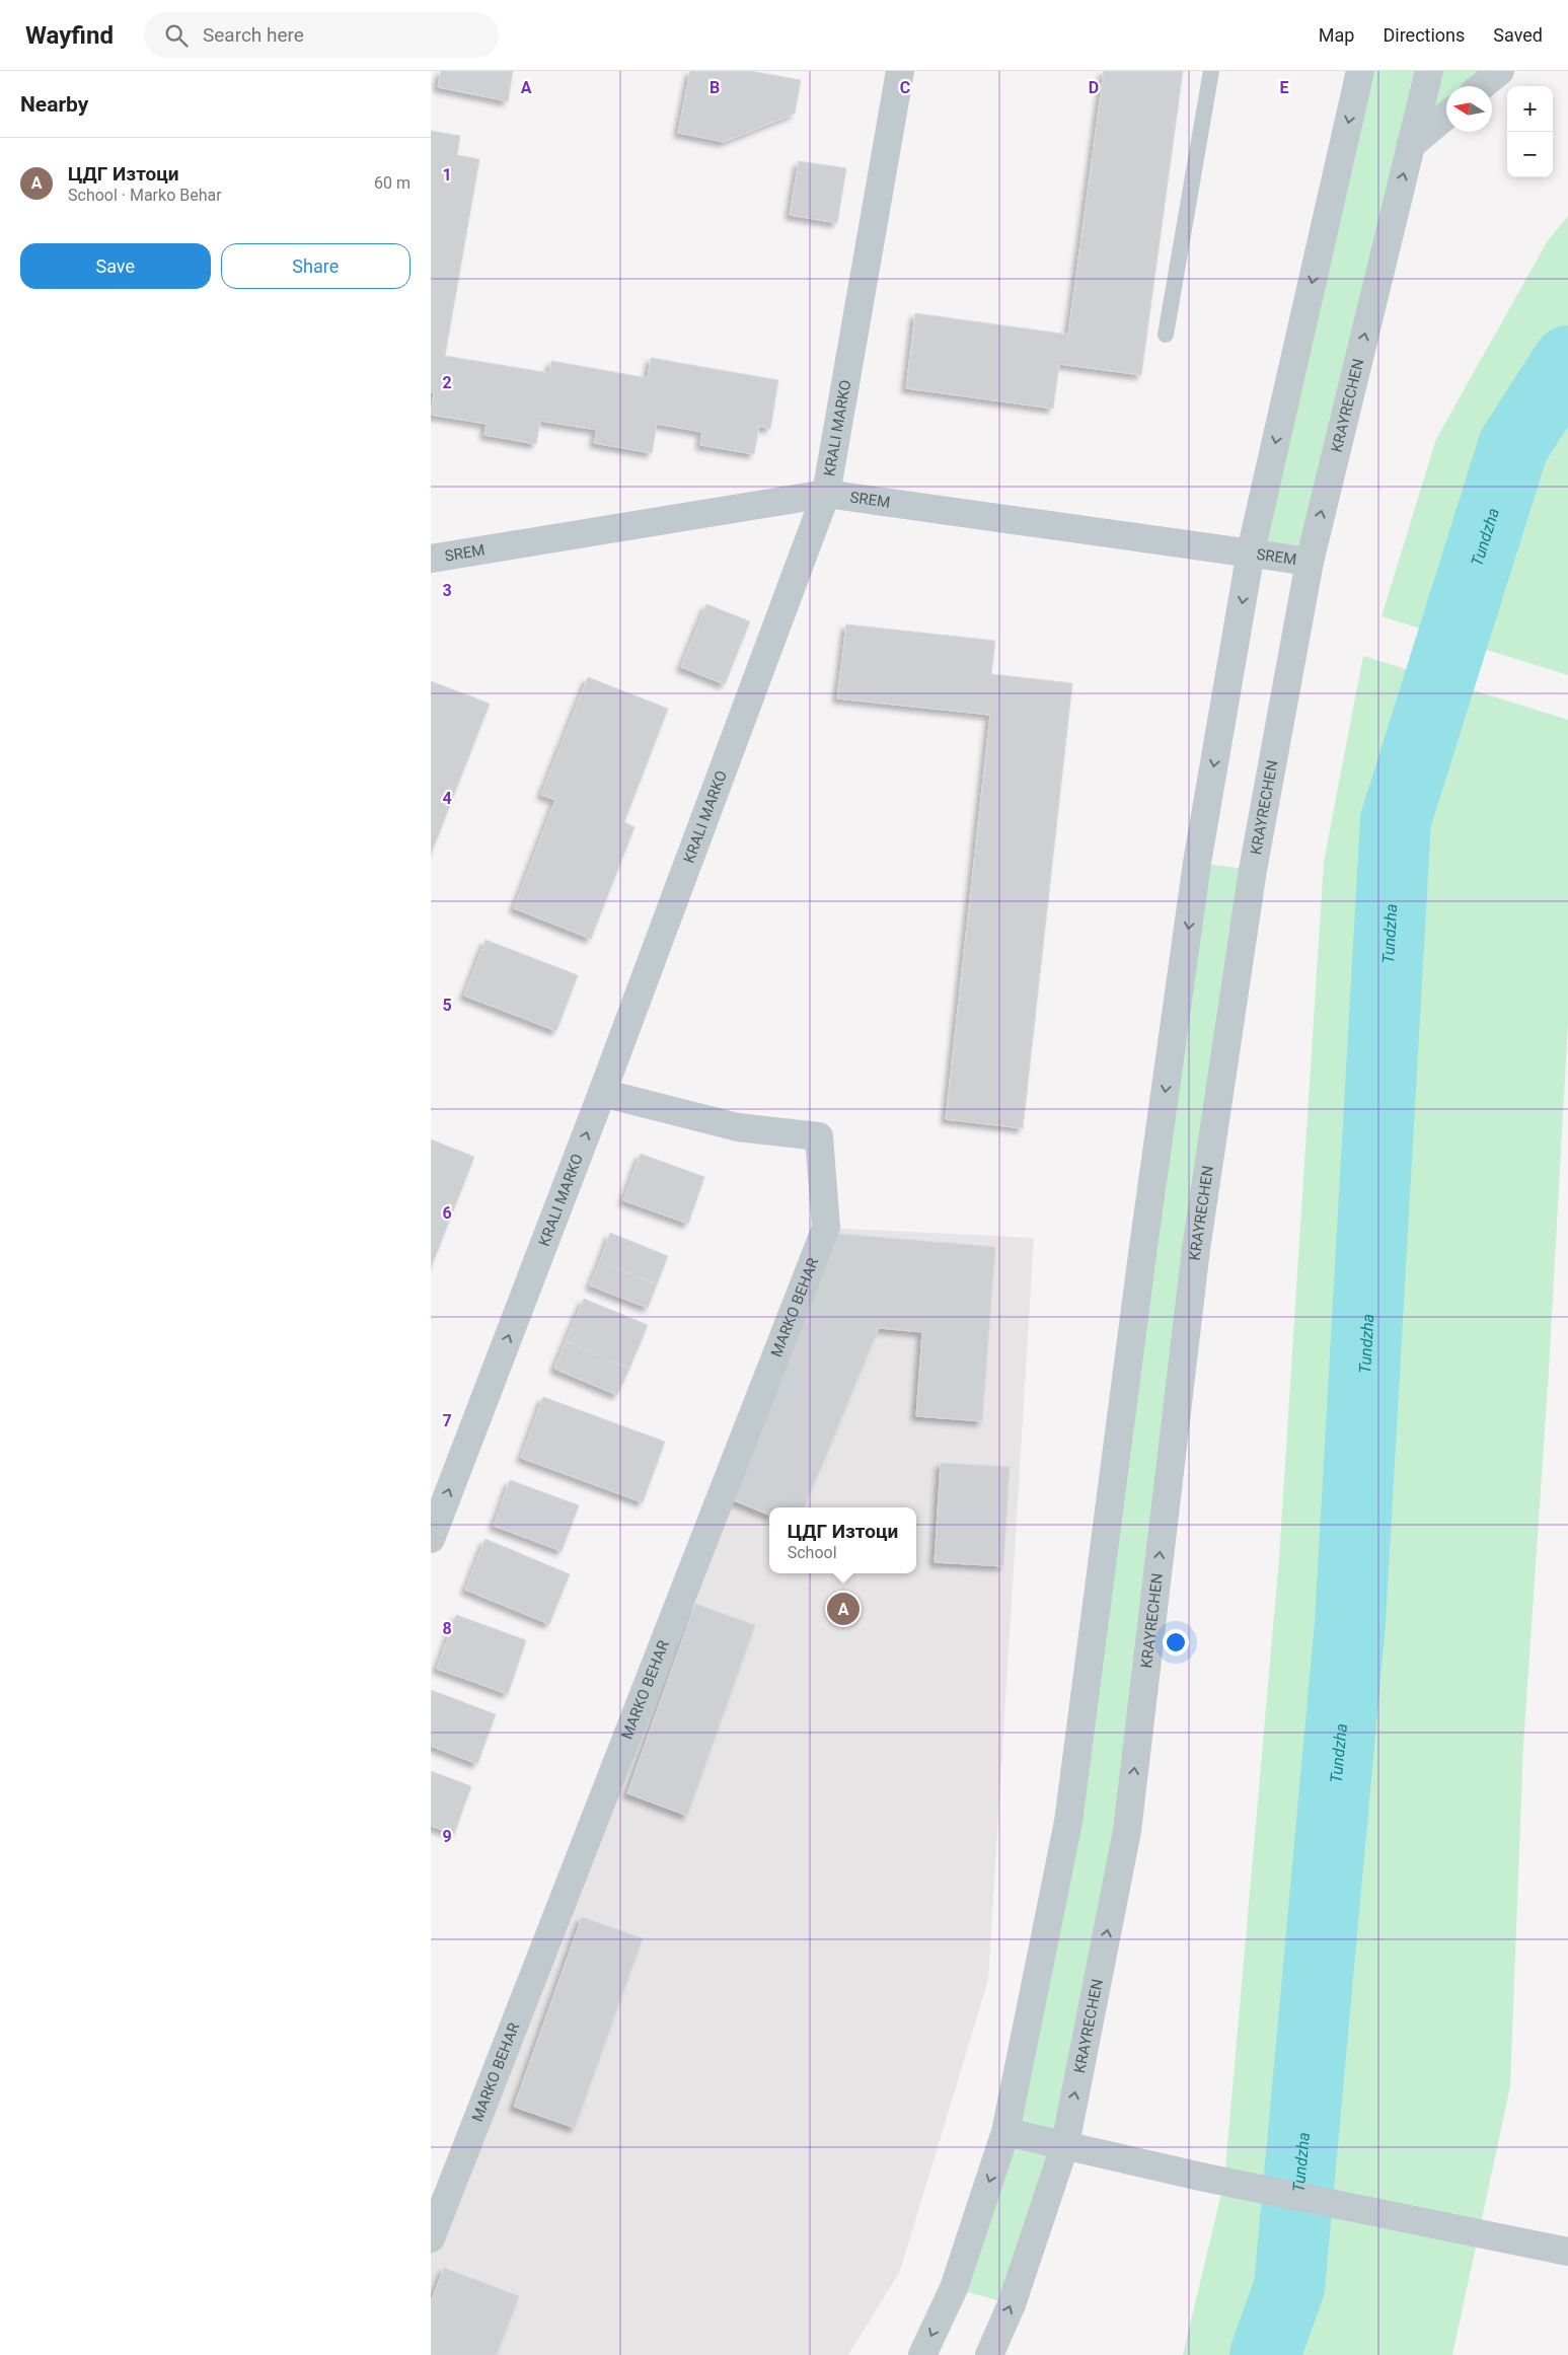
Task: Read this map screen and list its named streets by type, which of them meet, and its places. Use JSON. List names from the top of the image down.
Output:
{
  "streets": {
    "street": [
      "KRAYRECHEN",
      "KRALI MARKO",
      "SREM",
      "MARKO BEHAR"
    ]
  },
  "crossings": [
    ["KRAYRECHEN", "SREM"],
    ["KRALI MARKO", "SREM"],
    ["KRALI MARKO", "MARKO BEHAR"]
  ],
  "water": ["Tundzha"],
  "north": "left",
  "page": {
    "header": "Wayfind",
    "search": "Search here",
    "nav": ["Map", "Directions", "Saved"],
    "heading": "Nearby",
    "map_buttons": ["+", "−"],
    "list": [
      {
        "mark": "A",
        "name": "ЦДГ Изтоци",
        "note": "School · Marko Behar",
        "value": "60 m"
      }
    ],
    "buttons": ["Save", "Share"],
    "popup": ["ЦДГ Изтоци", "School"],
    "pins": "A"
  },
  "grid": {
    "columns": [
      "A",
      "B",
      "C",
      "D",
      "E"
    ],
    "rows": [
      "1",
      "2",
      "3",
      "4",
      "5",
      "6",
      "7",
      "8",
      "9"
    ]
  }
}
